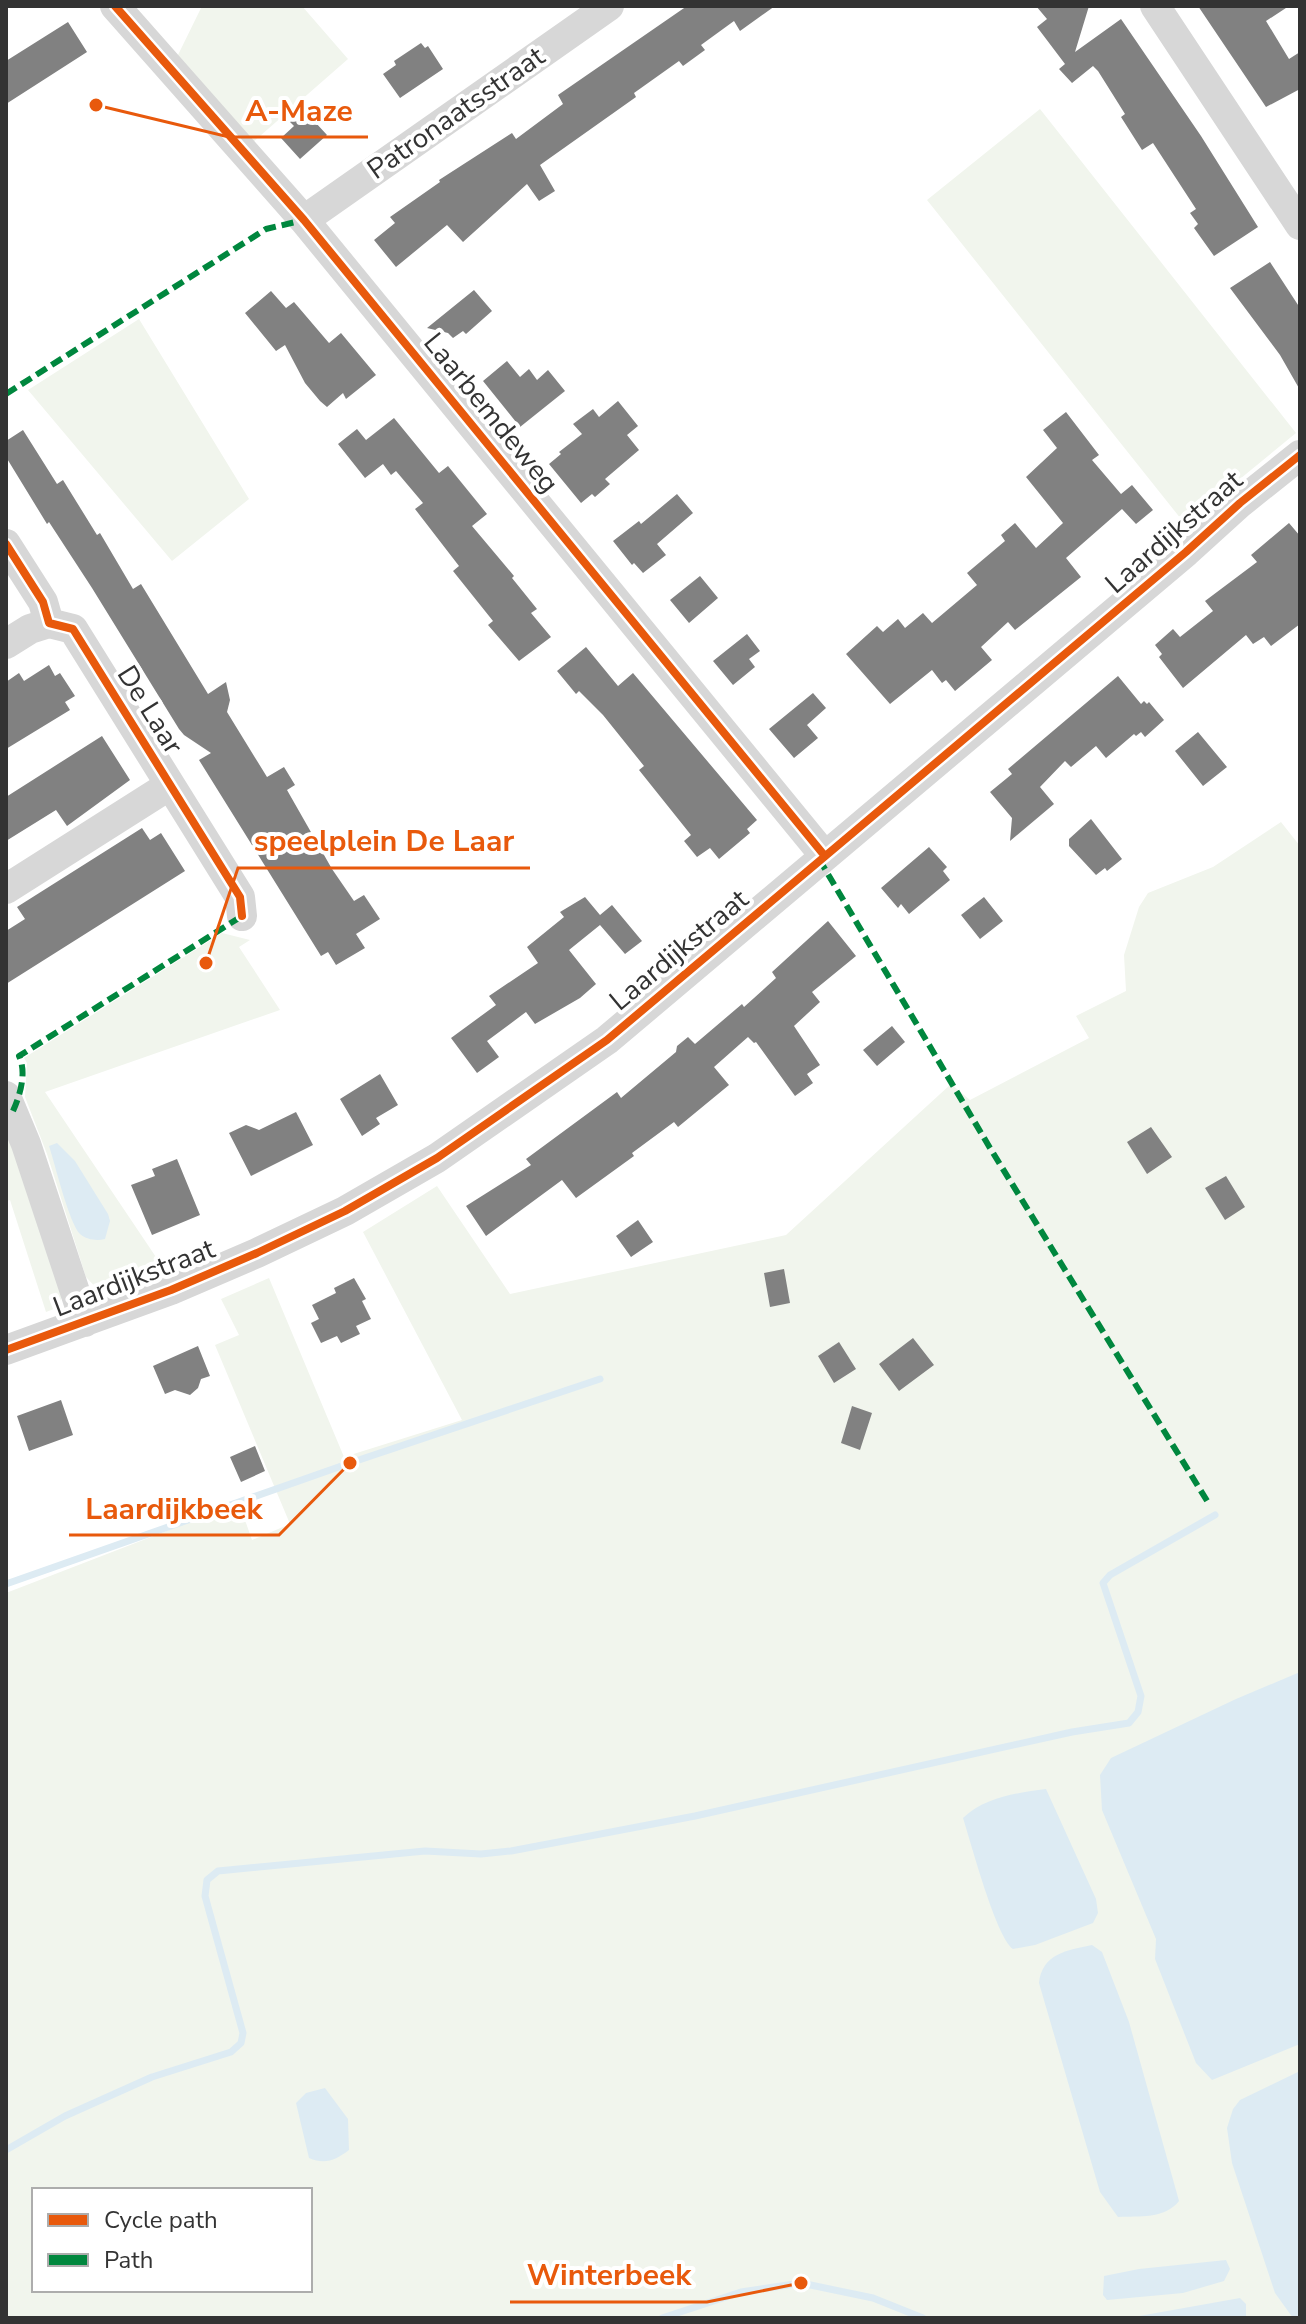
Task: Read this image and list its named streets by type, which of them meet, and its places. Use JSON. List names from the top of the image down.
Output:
{
  "streets": {
    "street": [
      "Patronaatsstraat",
      "Laarbemdeweg",
      "Laardijkstraat",
      "De Laar"
    ]
  },
  "crossings": [
    ["Patronaatsstraat", "Laarbemdeweg"],
    ["Laarbemdeweg", "Laardijkstraat"]
  ],
  "places": [
    "A-Maze",
    "speelplein De Laar",
    "Laardijkbeek",
    "Winterbeek"
  ],
  "legend": ["Cycle path", "Path"]
}
